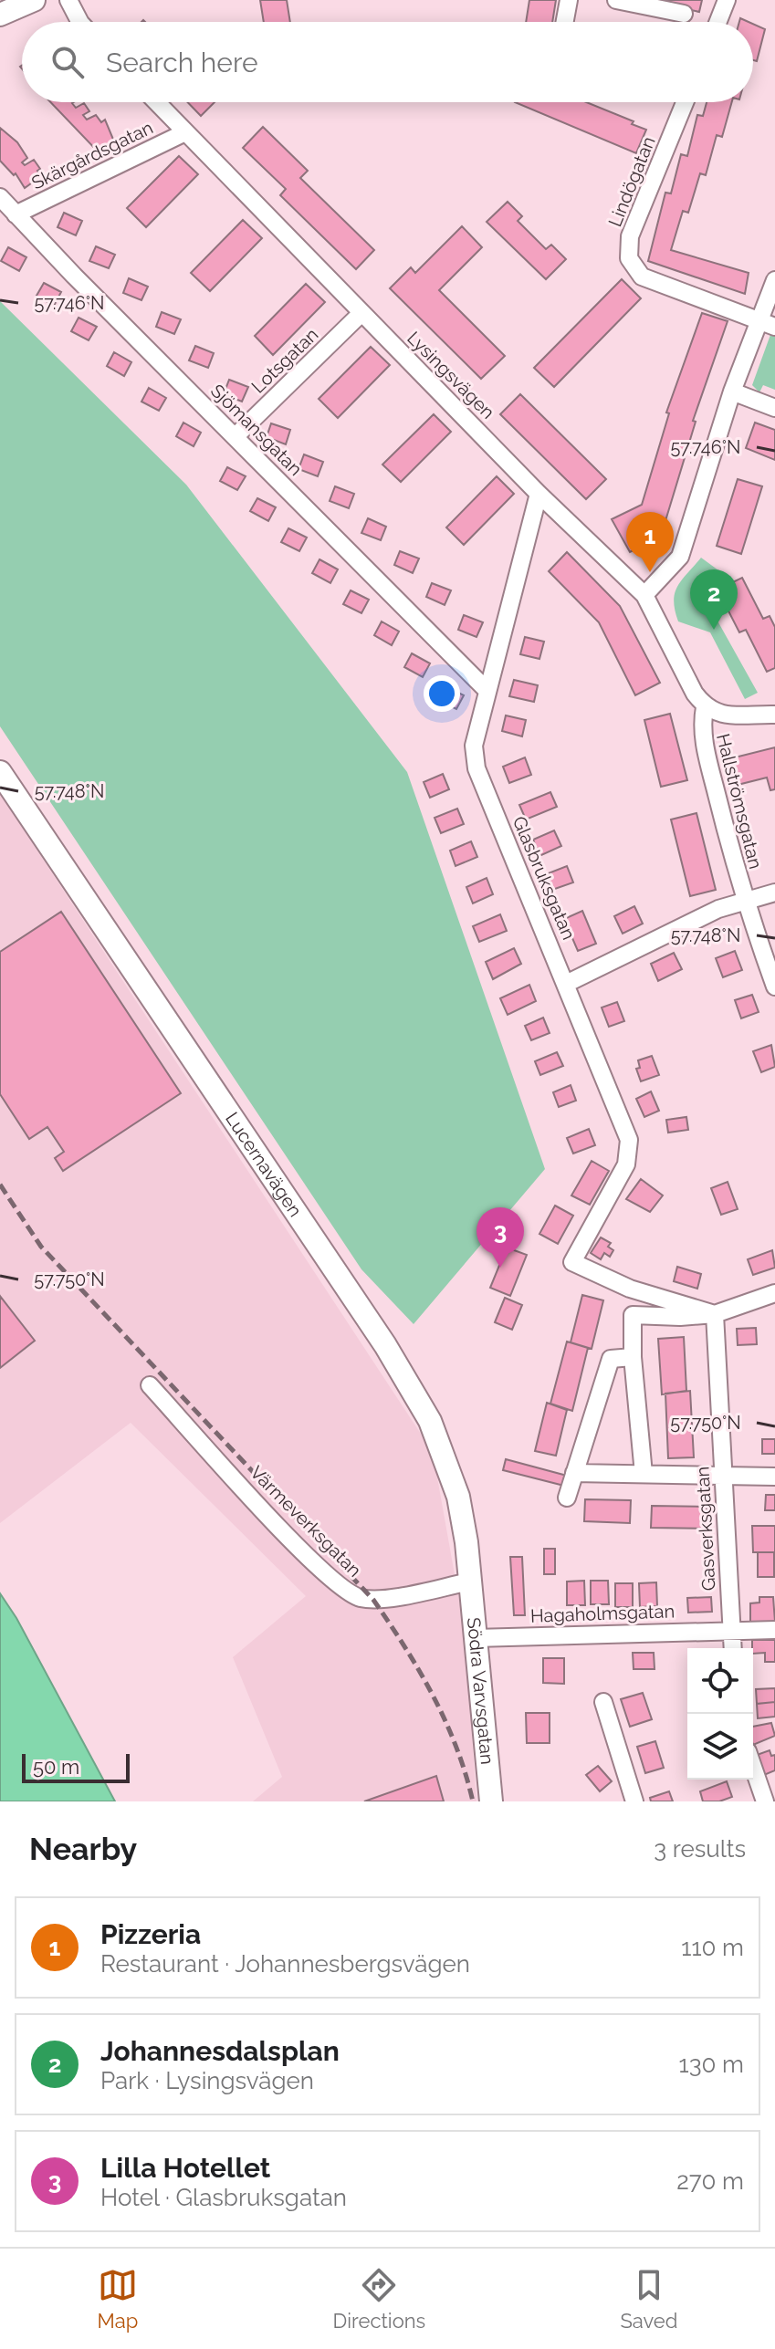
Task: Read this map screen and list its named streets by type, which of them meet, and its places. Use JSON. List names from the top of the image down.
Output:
{
  "streets": {
    "street": [
      "Skärgårdsgatan",
      "Lindögatan",
      "Lotsgatan",
      "Lysingsvägen",
      "Sjömansgatan",
      "Hallströmsgatan",
      "Glasbruksgatan",
      "Lucernavägen",
      "Värmeverksgatan",
      "Gasverksgatan",
      "Hagaholmsgatan",
      "Södra Varvsgatan"
    ]
  },
  "crossings": [
    ["Skärgårdsgatan", "Lysingsvägen"],
    ["Skärgårdsgatan", "Sjömansgatan"],
    ["Lotsgatan", "Lysingsvägen"],
    ["Lotsgatan", "Sjömansgatan"],
    ["Lysingsvägen", "Hallströmsgatan"],
    ["Lysingsvägen", "Glasbruksgatan"],
    ["Sjömansgatan", "Glasbruksgatan"],
    ["Glasbruksgatan", "Gasverksgatan"],
    ["Lucernavägen", "Värmeverksgatan"],
    ["Lucernavägen", "Södra Varvsgatan"],
    ["Värmeverksgatan", "Södra Varvsgatan"],
    ["Gasverksgatan", "Hagaholmsgatan"],
    ["Hagaholmsgatan", "Södra Varvsgatan"]
  ],
  "scale_bar": "50 m",
  "page": {
    "search": "Search here",
    "pins": ["1", "2", "3"],
    "scale": "50 m",
    "heading": ["Nearby", "3 results"],
    "list": [
      {
        "mark": "1",
        "name": "Pizzeria",
        "note": "Restaurant · Johannesbergsvägen",
        "value": "110 m"
      },
      {
        "mark": "2",
        "name": "Johannesdalsplan",
        "note": "Park · Lysingsvägen",
        "value": "130 m"
      },
      {
        "mark": "3",
        "name": "Lilla Hotellet",
        "note": "Hotel · Glasbruksgatan",
        "value": "270 m"
      }
    ],
    "nav": ["Map", "Directions", "Saved"]
  },
  "coordinates": ["57.746°N", "57.748°N", "57.750°N"]
}
